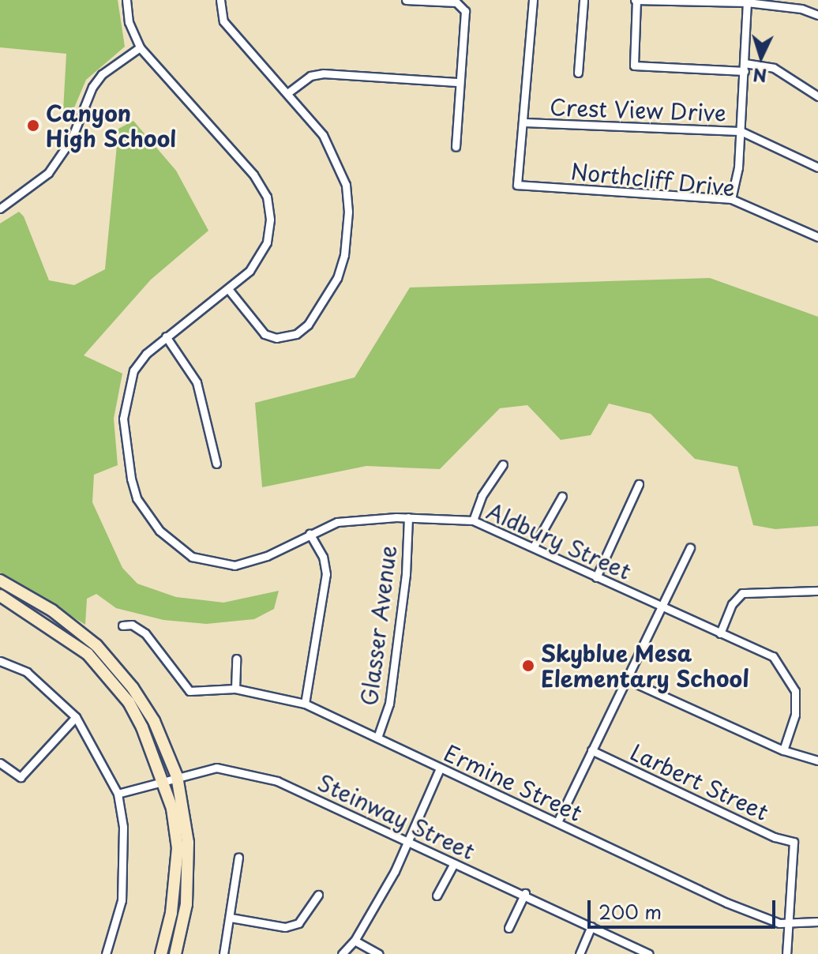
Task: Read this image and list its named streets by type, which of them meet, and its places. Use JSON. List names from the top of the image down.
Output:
{
  "streets": {
    "street": [
      "Crest View Drive",
      "Northcliff Drive",
      "Aldbury Street",
      "Glasser Avenue",
      "Larbert Street",
      "Ermine Street",
      "Steinway Street"
    ]
  },
  "crossings": [
    ["Crest View Drive", "Northcliff Drive"],
    ["Aldbury Street", "Glasser Avenue"],
    ["Glasser Avenue", "Ermine Street"],
    ["Larbert Street", "Ermine Street"]
  ],
  "places": ["Canyon High School", "Skyblue Mesa Elementary School"],
  "scale_bar": "200 m",
  "north": "bottom"
}
